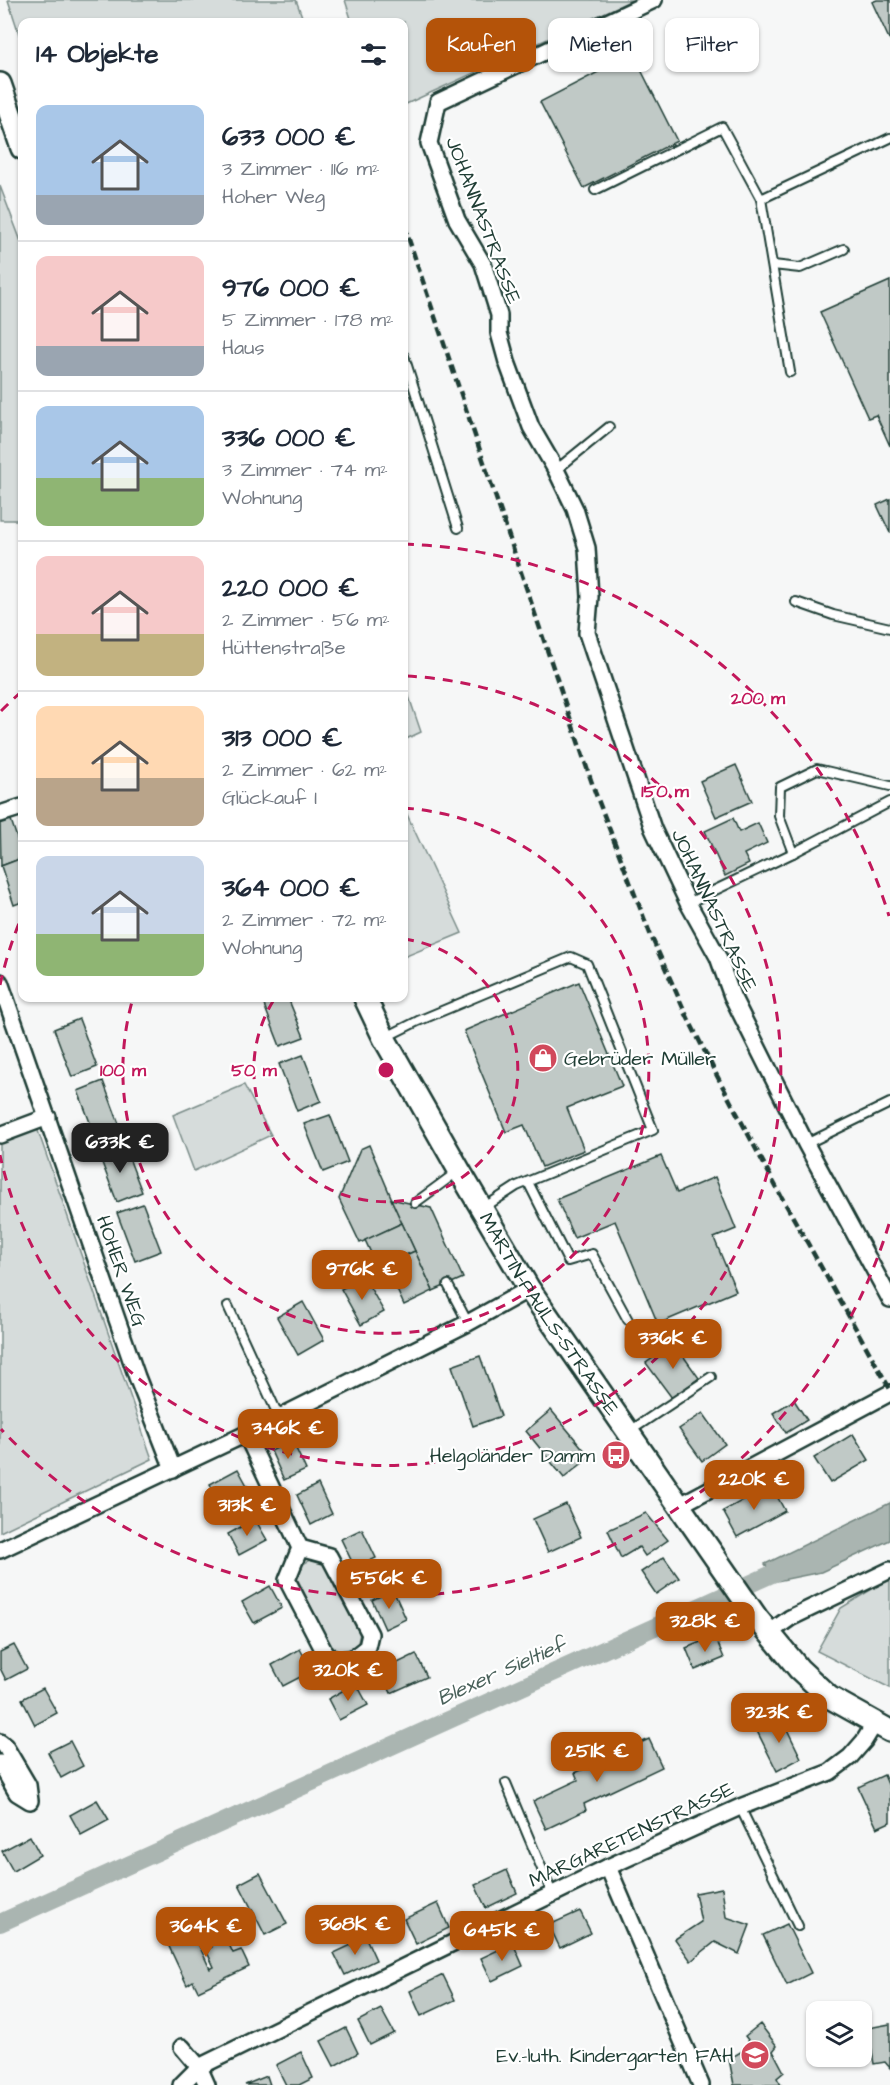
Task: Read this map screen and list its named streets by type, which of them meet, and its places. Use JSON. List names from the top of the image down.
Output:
{
  "streets": {
    "street": [
      "JOHANNASTRASSE",
      "HOHER WEG",
      "MARTIN-PAULS-STRASSE",
      "MARGARETENSTRASSE"
    ]
  },
  "crossings": [
    ["MARTIN-PAULS-STRASSE", "MARGARETENSTRASSE"]
  ],
  "water": ["Blexer Sieltief"],
  "places": {
    "shop": ["Gebrüder Müller"],
    "bus stop": ["Helgoländer Damm"],
    "school or university": ["Ev.-luth. Kindergarten FAH"]
  },
  "page": {
    "chip": ["Kaufen", "Mieten", "Filter"],
    "heading": "14 Objekte",
    "list": [
      {
        "name": "633 000 €",
        "note": "3 Zimmer · 116 m² · Hoher Weg"
      },
      {
        "name": "976 000 €",
        "note": "5 Zimmer · 178 m² · Haus"
      },
      {
        "name": "336 000 €",
        "note": "3 Zimmer · 74 m² · Wohnung"
      },
      {
        "name": "220 000 €",
        "note": "2 Zimmer · 56 m² · Hüttenstraße"
      },
      {
        "name": "313 000 €",
        "note": "2 Zimmer · 62 m² · Glückauf I"
      },
      {
        "name": "364 000 €",
        "note": "2 Zimmer · 72 m² · Wohnung"
      }
    ],
    "price": [
      "633K €",
      "976K €",
      "336K €",
      "346K €",
      "220K €",
      "313K €",
      "556K €",
      "328K €",
      "320K €",
      "323K €",
      "251K €",
      "368K €",
      "364K €",
      "645K €"
    ]
  },
  "rings": [
    "200 m",
    "150 m",
    "100 m",
    "50 m"
  ]
}
